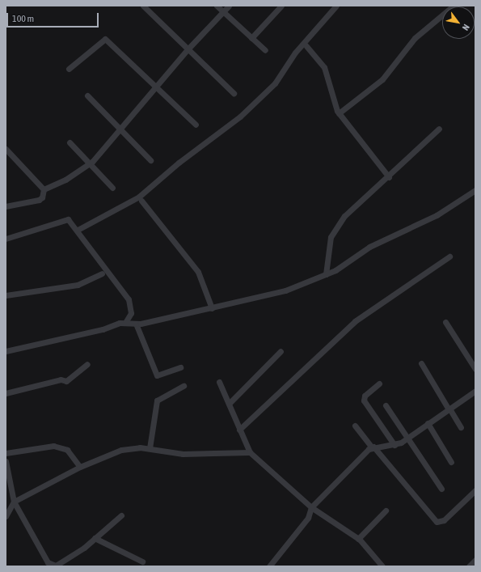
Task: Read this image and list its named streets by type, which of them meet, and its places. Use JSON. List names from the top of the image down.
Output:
{
  "scale_bar": "100 m",
  "north": "bottom right"
}
